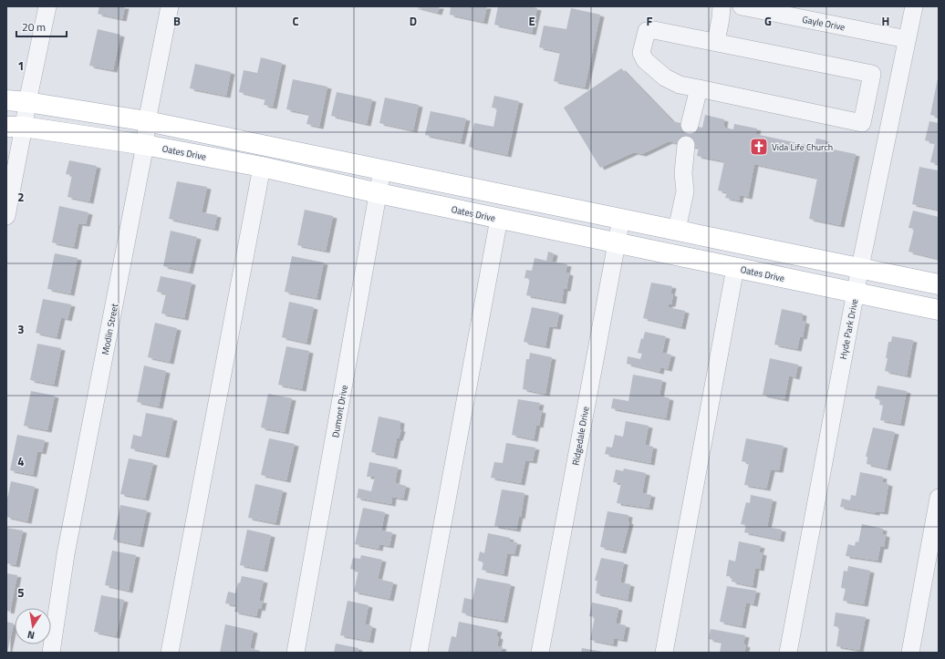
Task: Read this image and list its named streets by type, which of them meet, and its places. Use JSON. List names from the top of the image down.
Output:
{
  "streets": {
    "main road": ["Oates Drive"],
    "street": [
      "Gayle Drive",
      "Modlin Street",
      "Hyde Park Drive",
      "Dumont Drive",
      "Ridgedale Drive"
    ]
  },
  "crossings": [
    ["Gayle Drive", "Hyde Park Drive"],
    ["Oates Drive", "Modlin Street"],
    ["Oates Drive", "Hyde Park Drive"],
    ["Oates Drive", "Dumont Drive"],
    ["Oates Drive", "Ridgedale Drive"]
  ],
  "places": {
    "church": ["Vida Life Church"]
  },
  "scale_bar": "20 m",
  "north": "bottom",
  "grid": {
    "columns": [
      "B",
      "C",
      "D",
      "E",
      "F",
      "G",
      "H"
    ],
    "rows": [
      "1",
      "2",
      "3",
      "4",
      "5"
    ]
  }
}
